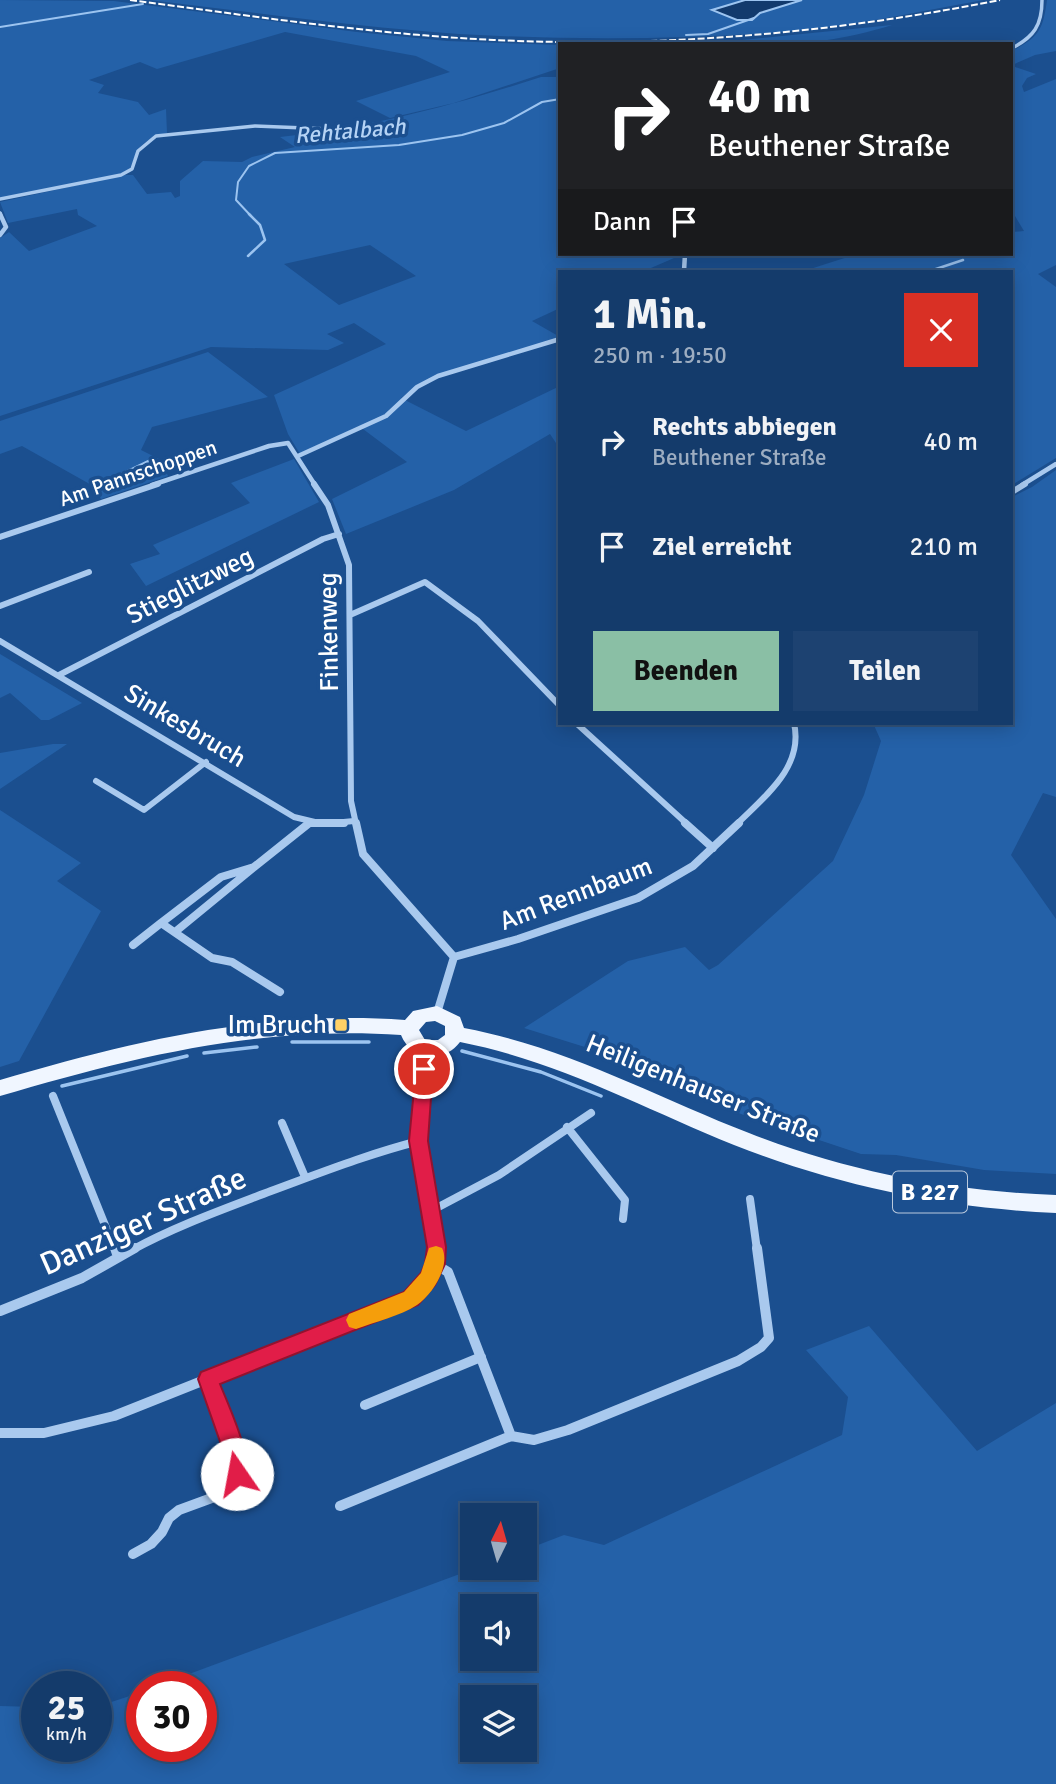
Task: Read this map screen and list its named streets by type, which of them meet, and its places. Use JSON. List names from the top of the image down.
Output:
{
  "streets": {
    "main road": ["Heiligenhauser Straße", "B 227"],
    "street": [
      "Am Pannschoppen",
      "Stieglitzweg",
      "Finkenweg",
      "Sinkesbruch",
      "Am Rennbaum",
      "Danziger Straße"
    ]
  },
  "crossings": [
    ["Am Pannschoppen", "Finkenweg"],
    ["Stieglitzweg", "Finkenweg"],
    ["Stieglitzweg", "Sinkesbruch"],
    ["Finkenweg", "Am Rennbaum"]
  ],
  "water": ["Rehtalbach"],
  "places": {
    "transit": ["Im Bruch"]
  },
  "north": "top",
  "page": {
    "turn": ["40 m", "Beuthener Straße"],
    "then": "Dann",
    "heading": ["1 Min.", "250 m · 19:50"],
    "list": [
      {
        "name": "Rechts abbiegen",
        "note": "Beuthener Straße",
        "value": "40 m"
      },
      {
        "name": "Ziel erreicht",
        "value": "210 m"
      }
    ],
    "buttons": ["Beenden", "Teilen"],
    "speed": "25 km/h",
    "limit": "30"
  }
}
